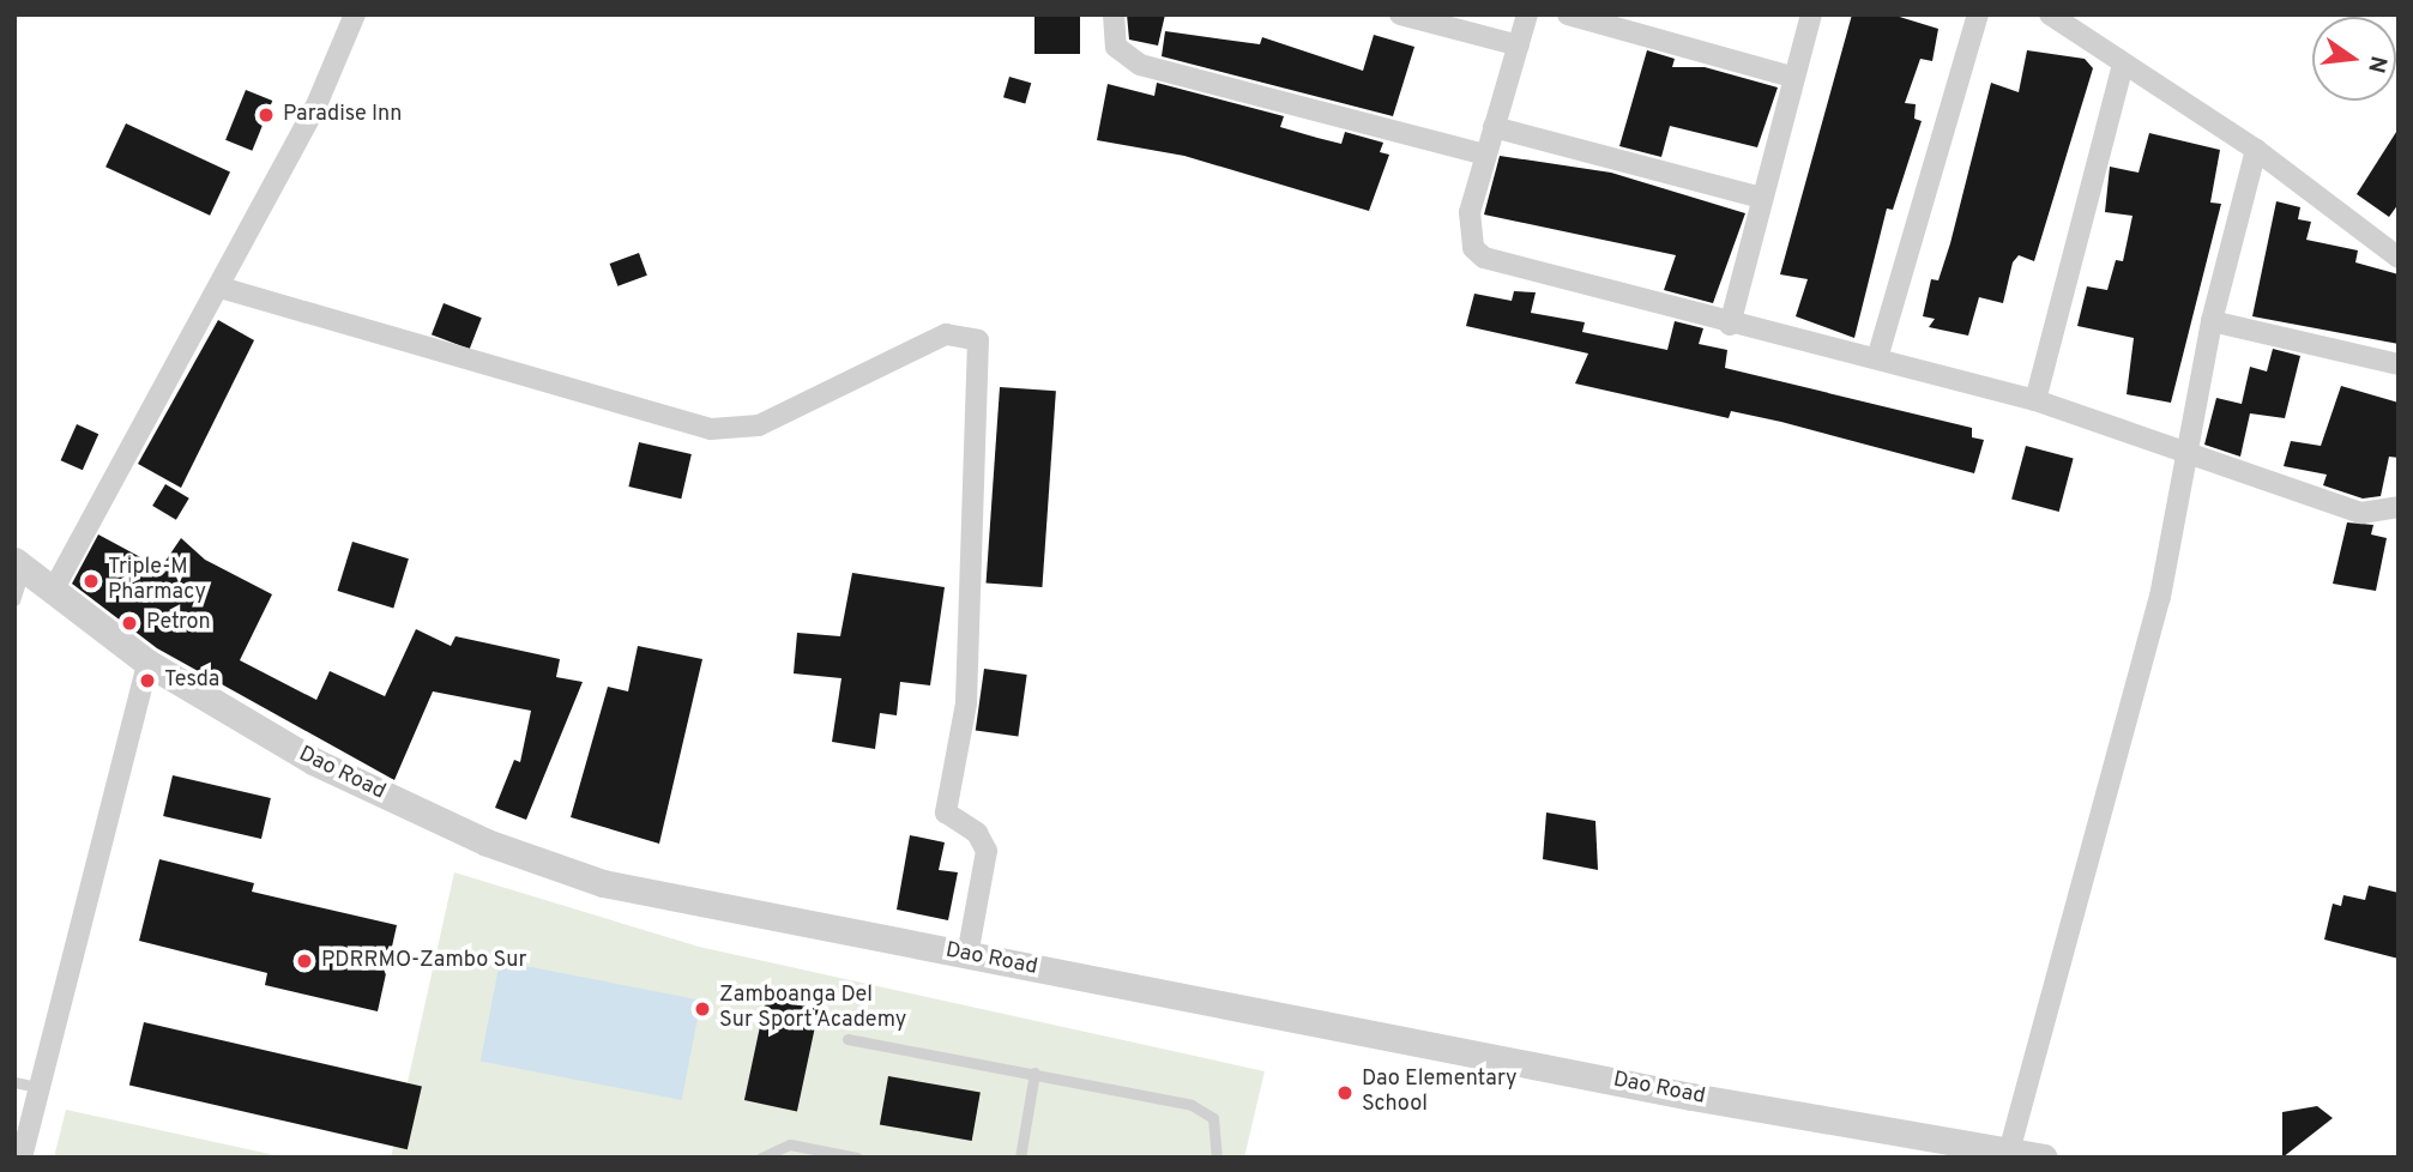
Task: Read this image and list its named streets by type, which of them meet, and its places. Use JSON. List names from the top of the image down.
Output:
{
  "streets": {
    "street": ["Dao Road"]
  },
  "places": [
    "Paradise Inn",
    "Triple-M Pharmacy",
    "Petron",
    "Tesda",
    "PDRRMO-Zambo Sur",
    "Zamboanga Del Sur Sport Academy",
    "Dao Elementary School"
  ],
  "north": "right"
}
